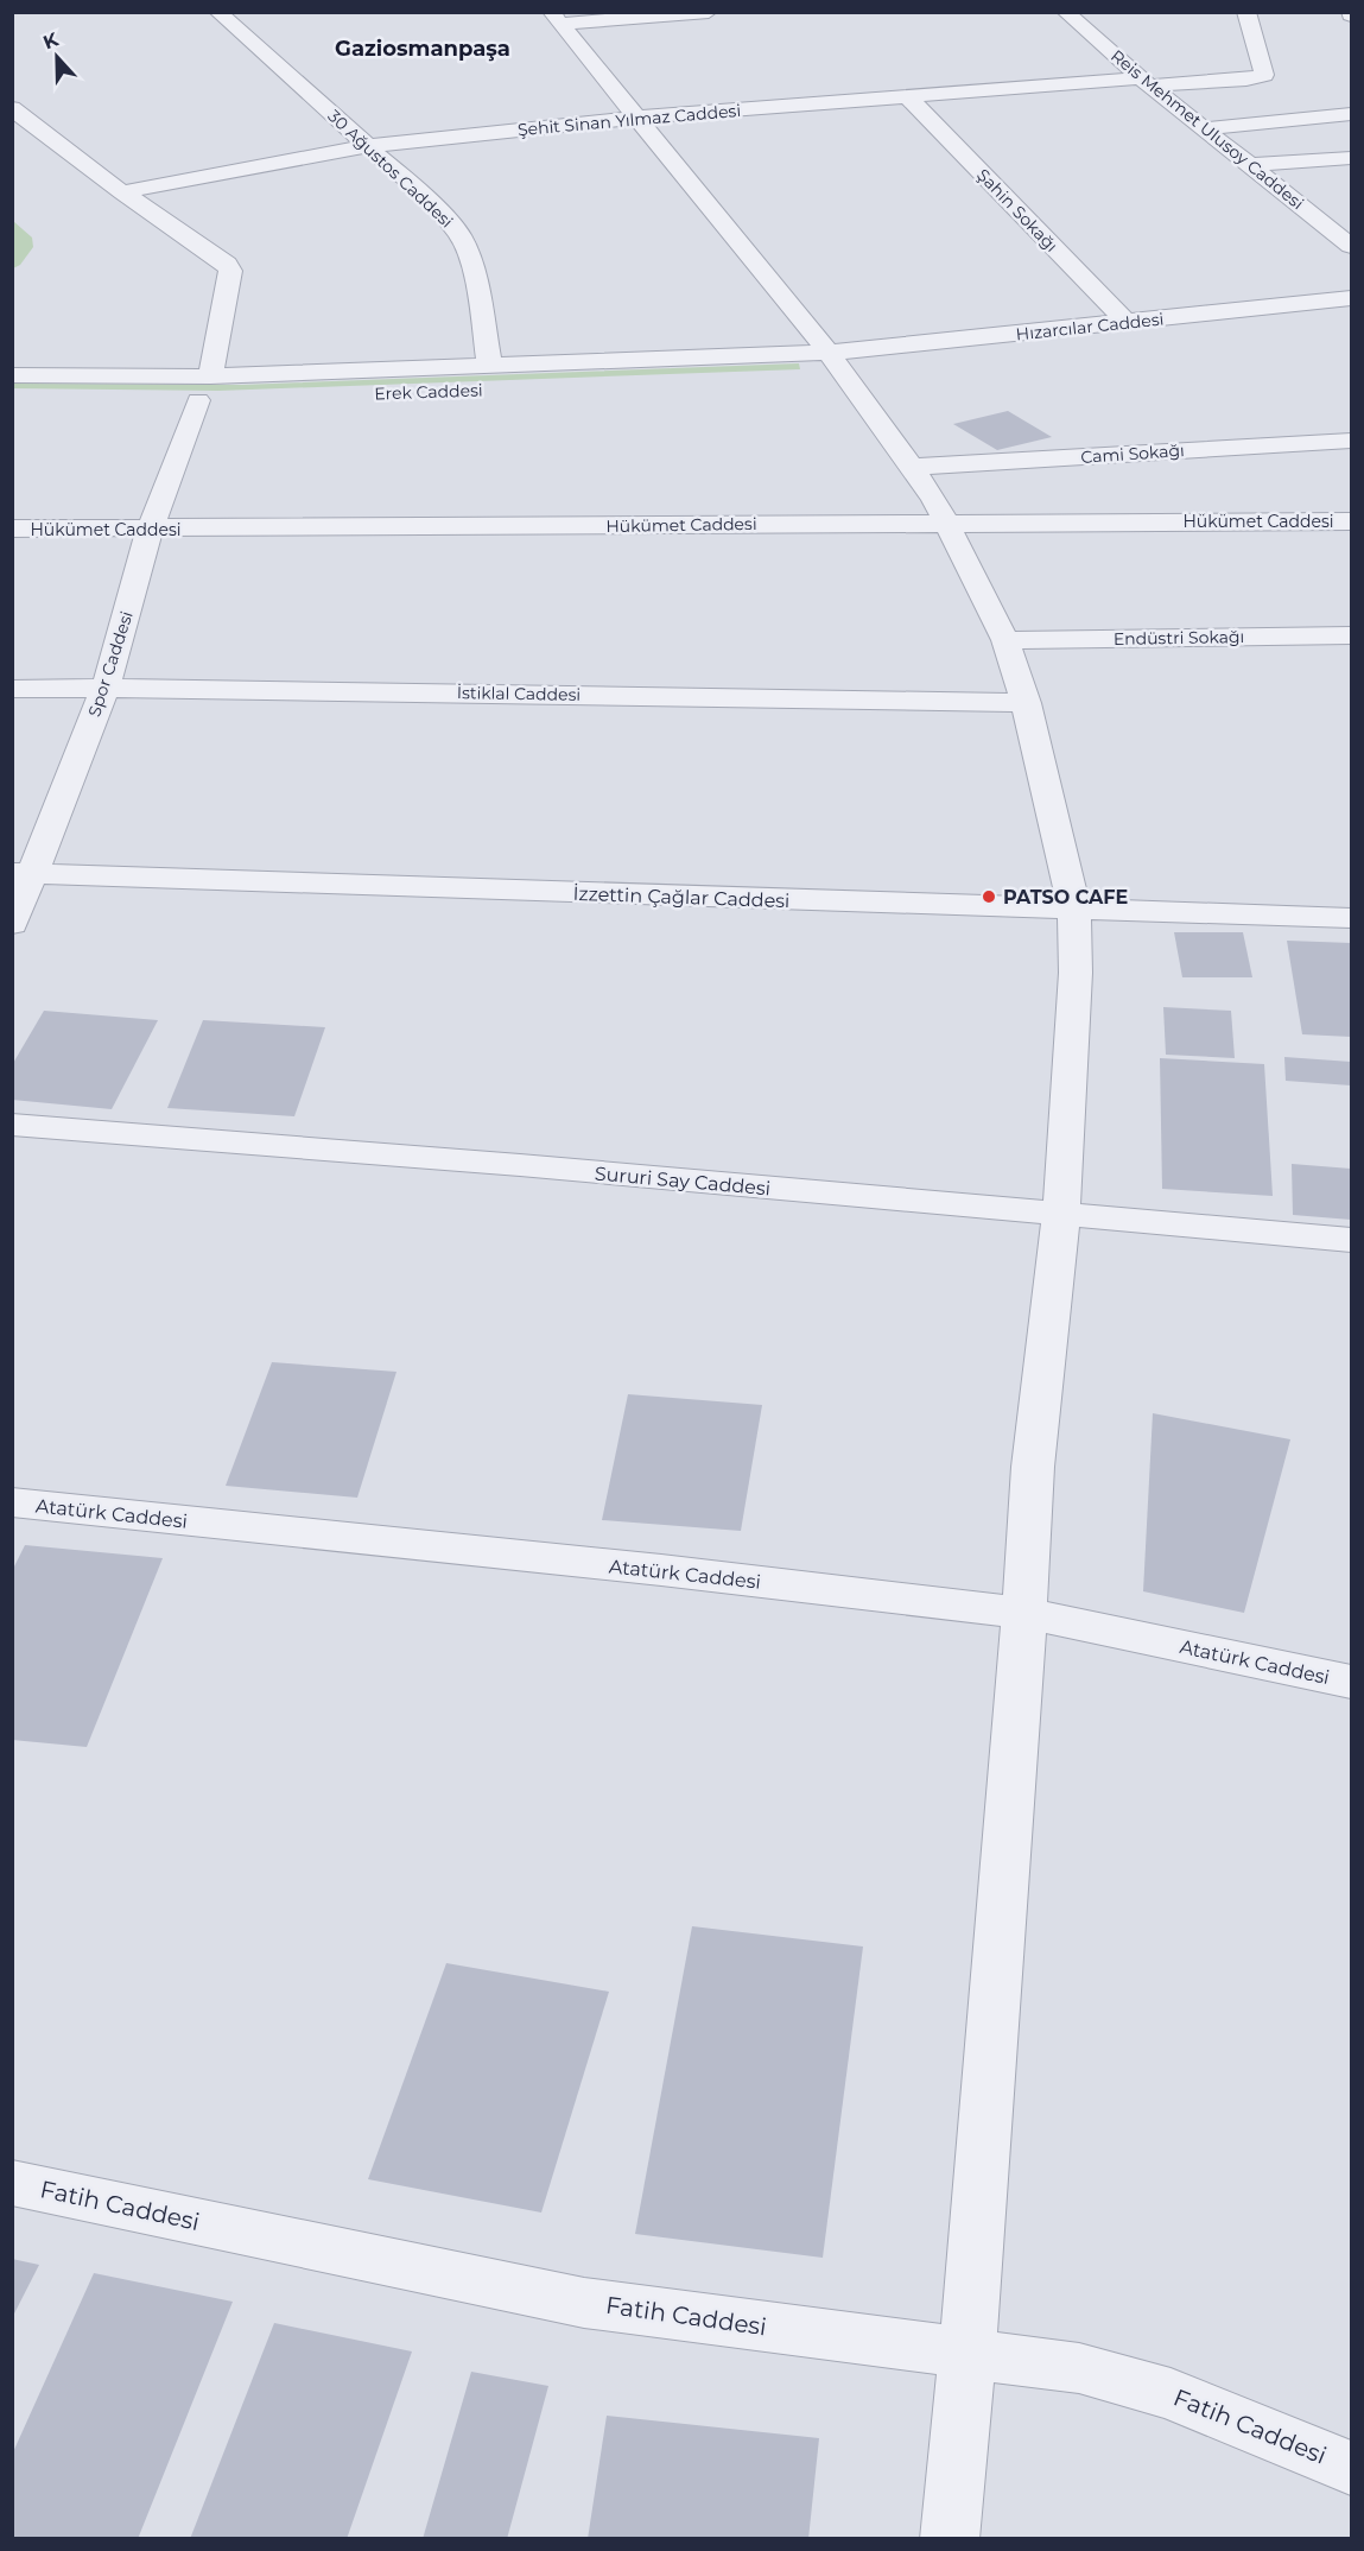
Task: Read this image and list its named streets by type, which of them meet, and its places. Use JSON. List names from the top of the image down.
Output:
{
  "streets": {
    "street": [
      "Şehit Sinan Yılmaz Caddesi",
      "Reis Mehmet Ulusoy Caddesi",
      "30 Ağustos Caddesi",
      "Şahin Sokağı",
      "Hızarcılar Caddesi",
      "Erek Caddesi",
      "Cami Sokağı",
      "Hükümet Caddesi",
      "Endüstri Sokağı",
      "Spor Caddesi",
      "İstiklal Caddesi",
      "İzzettin Çağlar Caddesi",
      "Sururi Say Caddesi",
      "Atatürk Caddesi",
      "Fatih Caddesi"
    ]
  },
  "crossings": [
    ["Şehit Sinan Yılmaz Caddesi", "Reis Mehmet Ulusoy Caddesi"],
    ["Şehit Sinan Yılmaz Caddesi", "30 Ağustos Caddesi"],
    ["Şehit Sinan Yılmaz Caddesi", "Şahin Sokağı"],
    ["Şehit Sinan Yılmaz Caddesi", "Spor Caddesi"],
    ["30 Ağustos Caddesi", "Erek Caddesi"],
    ["Şahin Sokağı", "Hızarcılar Caddesi"],
    ["Hızarcılar Caddesi", "Erek Caddesi"],
    ["Erek Caddesi", "Spor Caddesi"],
    ["Hükümet Caddesi", "Spor Caddesi"],
    ["Spor Caddesi", "İstiklal Caddesi"],
    ["Spor Caddesi", "İzzettin Çağlar Caddesi"]
  ],
  "districts": ["Gaziosmanpaşa"],
  "places": ["PATSO CAFE"],
  "north": "top"
}
